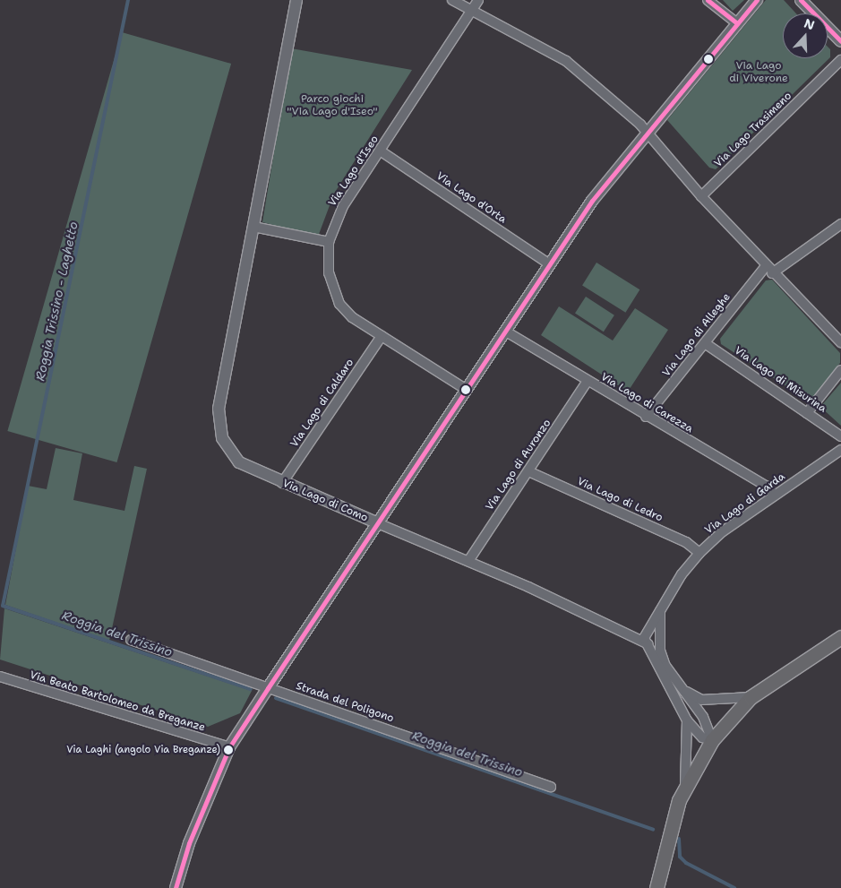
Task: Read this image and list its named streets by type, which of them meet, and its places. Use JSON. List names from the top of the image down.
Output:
{
  "streets": {
    "street": [
      "Via Lago Trasimeno",
      "Via Lago d'Iseo",
      "Via Lago d'Orta",
      "Via Lago di Alleghe",
      "Via Lago di Misurina",
      "Via Lago di Caldaro",
      "Via Lago di Carezza",
      "Via Lago di Auronzo",
      "Via Lago di Ledro",
      "Via Lago di Como",
      "Via Lago di Garda",
      "Via Beato Bartolomeo da Breganze",
      "Strada del Poligono"
    ]
  },
  "crossings": [
    ["Via Lago d'Iseo", "Via Lago d'Orta"],
    ["Via Lago d'Iseo", "Via Lago di Caldaro"],
    ["Via Lago di Alleghe", "Via Lago di Misurina"],
    ["Via Lago di Alleghe", "Via Lago di Carezza"],
    ["Via Lago di Caldaro", "Via Lago di Como"],
    ["Via Lago di Carezza", "Via Lago di Auronzo"],
    ["Via Lago di Carezza", "Via Lago di Garda"],
    ["Via Lago di Auronzo", "Via Lago di Ledro"],
    ["Via Lago di Auronzo", "Via Lago di Como"],
    ["Via Lago di Ledro", "Via Lago di Garda"],
    ["Via Lago di Como", "Via Lago di Garda"]
  ],
  "water": ["Roggia Trissino - Laghetto", "Roggia del Trissino"],
  "parks": ["Via Lago di Viverone", "Parco giochi \"Via Lago d'Iseo\""],
  "places": ["Via Laghi (angolo Via Breganze)"],
  "north": "top"
}
